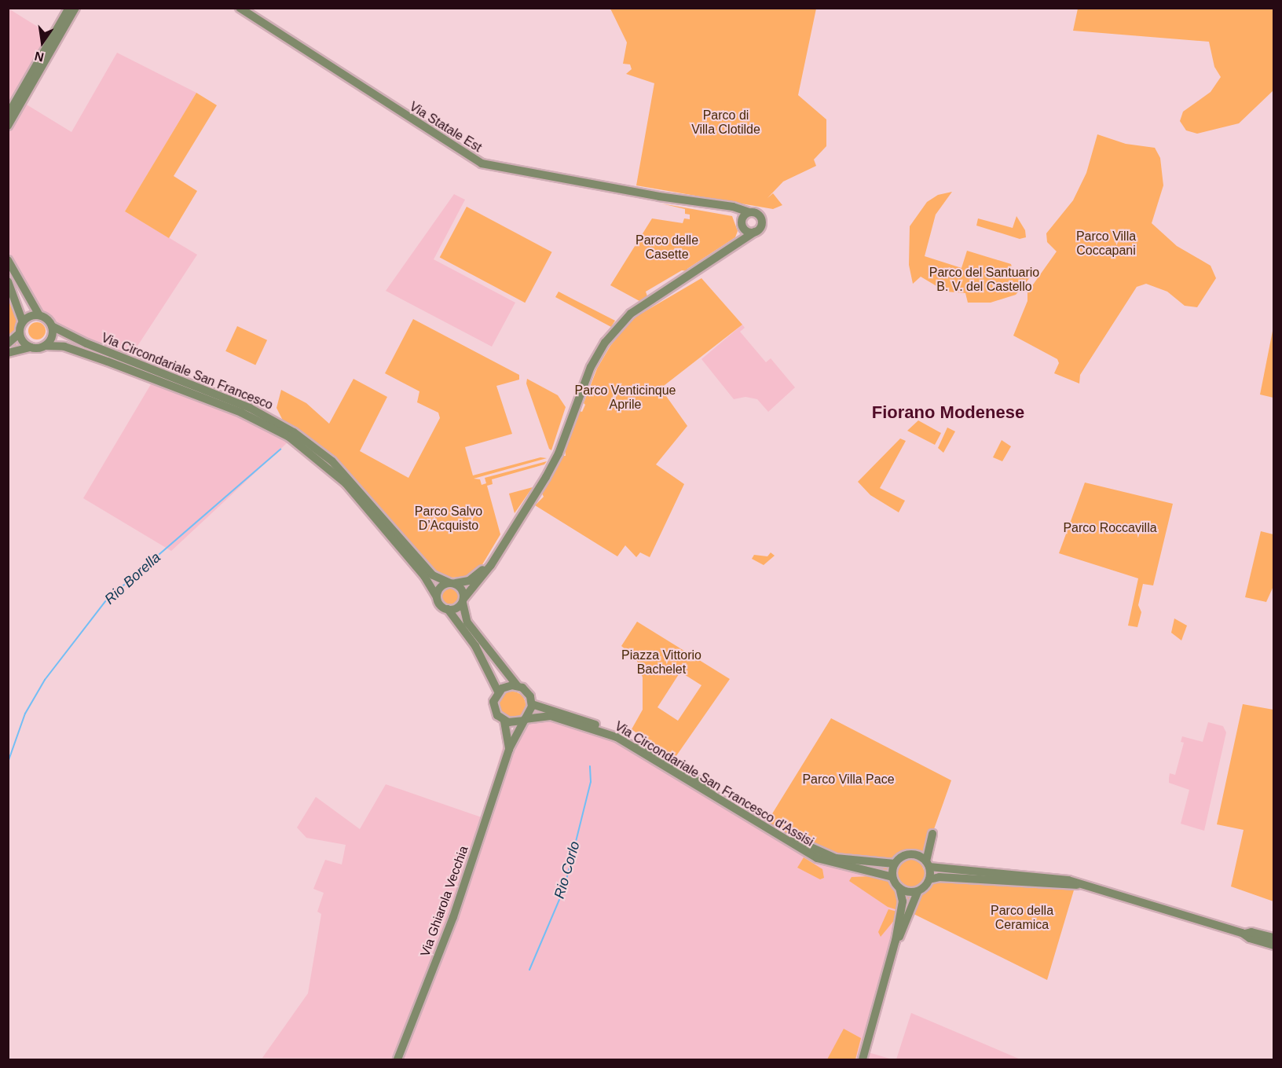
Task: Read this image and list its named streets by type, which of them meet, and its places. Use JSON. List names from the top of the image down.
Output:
{
  "streets": {
    "street": [
      "Via Statale Est",
      "Via Circondariale San Francesco",
      "Via Circondariale San Francesco d'Assisi",
      "Via Ghiarola Vecchia"
    ]
  },
  "crossings": [
    ["Via Circondariale San Francesco d'Assisi", "Via Ghiarola Vecchia"]
  ],
  "districts": ["Fiorano Modenese"],
  "water": ["Rio Borella", "Rio Corlo"],
  "parks": [
    "Parco di Villa Clotilde",
    "Parco Villa Coccapani",
    "Parco delle Casette",
    "Parco del Santuario B. V. del Castello",
    "Parco Venticinque Aprile",
    "Parco Salvo D’Acquisto",
    "Parco Roccavilla",
    "Piazza Vittorio Bachelet",
    "Parco Villa Pace",
    "Parco della Ceramica"
  ],
  "north": "bottom"
}
